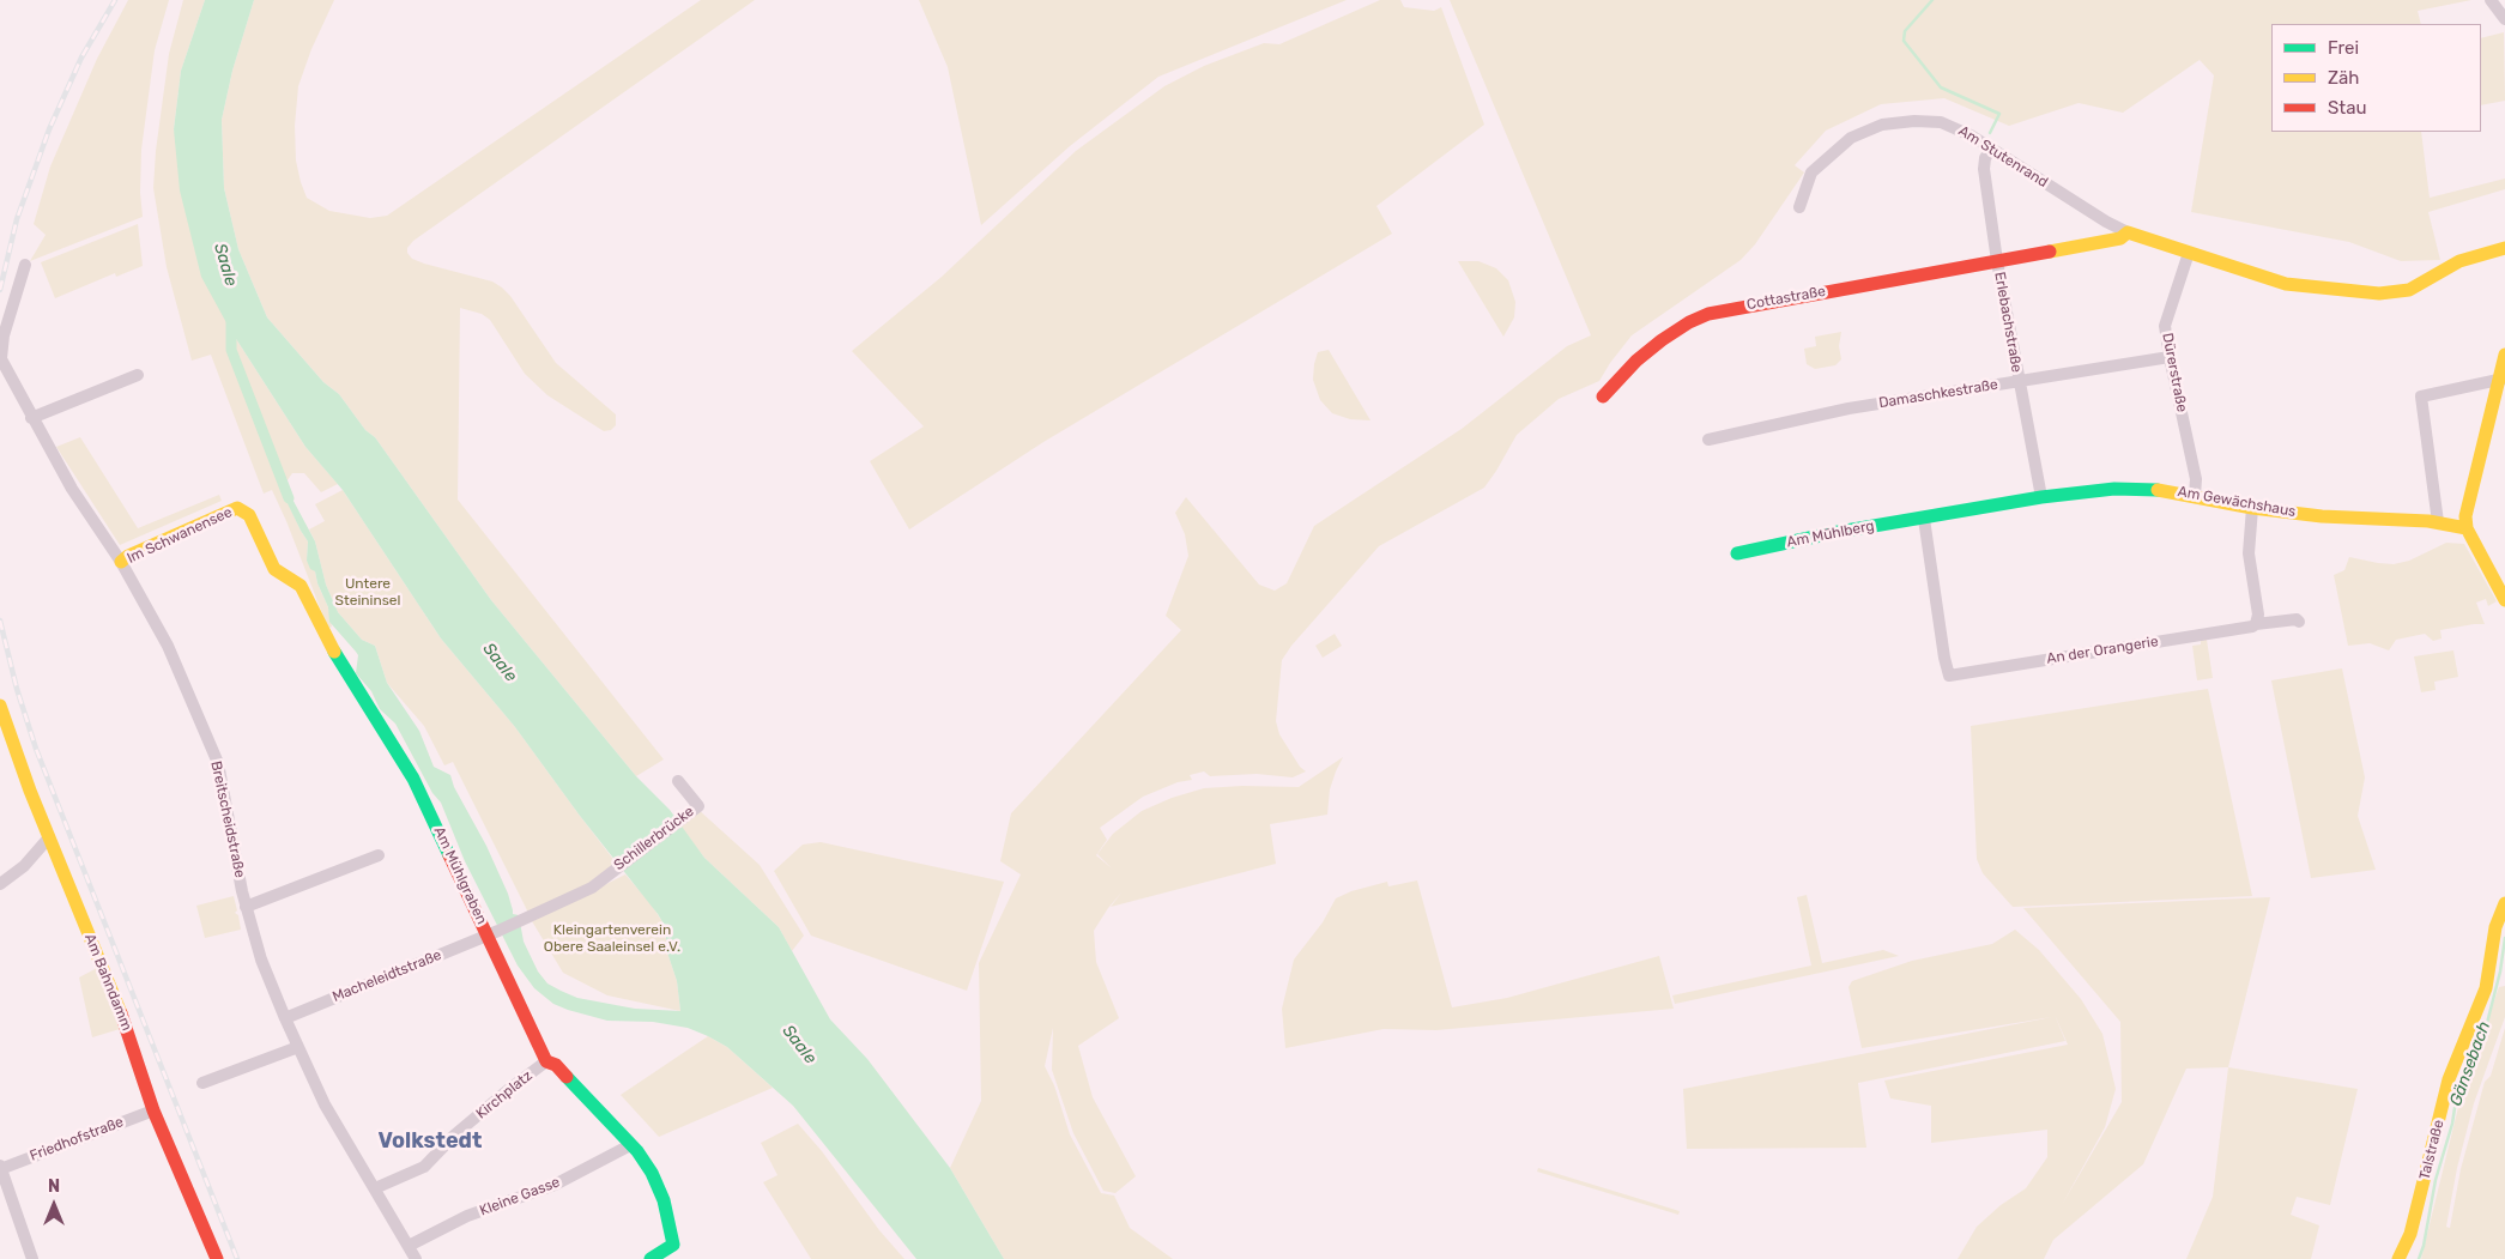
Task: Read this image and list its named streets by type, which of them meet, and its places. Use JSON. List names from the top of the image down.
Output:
{
  "streets": {
    "street": [
      "Am Stutenrand",
      "Cottastraße",
      "Erlebachstraße",
      "Dürerstraße",
      "Damaschkestraße",
      "Am Gewächshaus",
      "Am Mühlberg",
      "Im Schwanensee",
      "An der Orangerie",
      "Breitscheidstraße",
      "Schillerbrücke",
      "Am Mühlgraben",
      "Macheleidtstraße",
      "Am Bahndamm",
      "Kirchplatz",
      "Friedhofstraße",
      "Talstraße",
      "Kleine Gasse"
    ]
  },
  "crossings": [
    ["Am Stutenrand", "Erlebachstraße"],
    ["Am Stutenrand", "Dürerstraße"],
    ["Cottastraße", "Erlebachstraße"],
    ["Erlebachstraße", "Damaschkestraße"],
    ["Erlebachstraße", "Am Gewächshaus"],
    ["Erlebachstraße", "Am Mühlberg"],
    ["Dürerstraße", "Damaschkestraße"],
    ["Dürerstraße", "Am Gewächshaus"],
    ["Am Gewächshaus", "Am Mühlberg"],
    ["Am Mühlberg", "An der Orangerie"],
    ["Im Schwanensee", "Breitscheidstraße"],
    ["Im Schwanensee", "Am Mühlgraben"],
    ["Breitscheidstraße", "Macheleidtstraße"],
    ["Breitscheidstraße", "Kirchplatz"],
    ["Breitscheidstraße", "Kleine Gasse"],
    ["Schillerbrücke", "Macheleidtstraße"],
    ["Am Mühlgraben", "Macheleidtstraße"],
    ["Am Mühlgraben", "Kirchplatz"],
    ["Am Mühlgraben", "Kleine Gasse"],
    ["Am Bahndamm", "Friedhofstraße"]
  ],
  "districts": ["Volkstedt"],
  "water": ["Saale", "Gänsebach"],
  "parks": ["Untere Steininsel", "Kleingartenverein Obere Saaleinsel e.V."],
  "legend": ["Frei", "Zäh", "Stau"],
  "north": "top"
}
